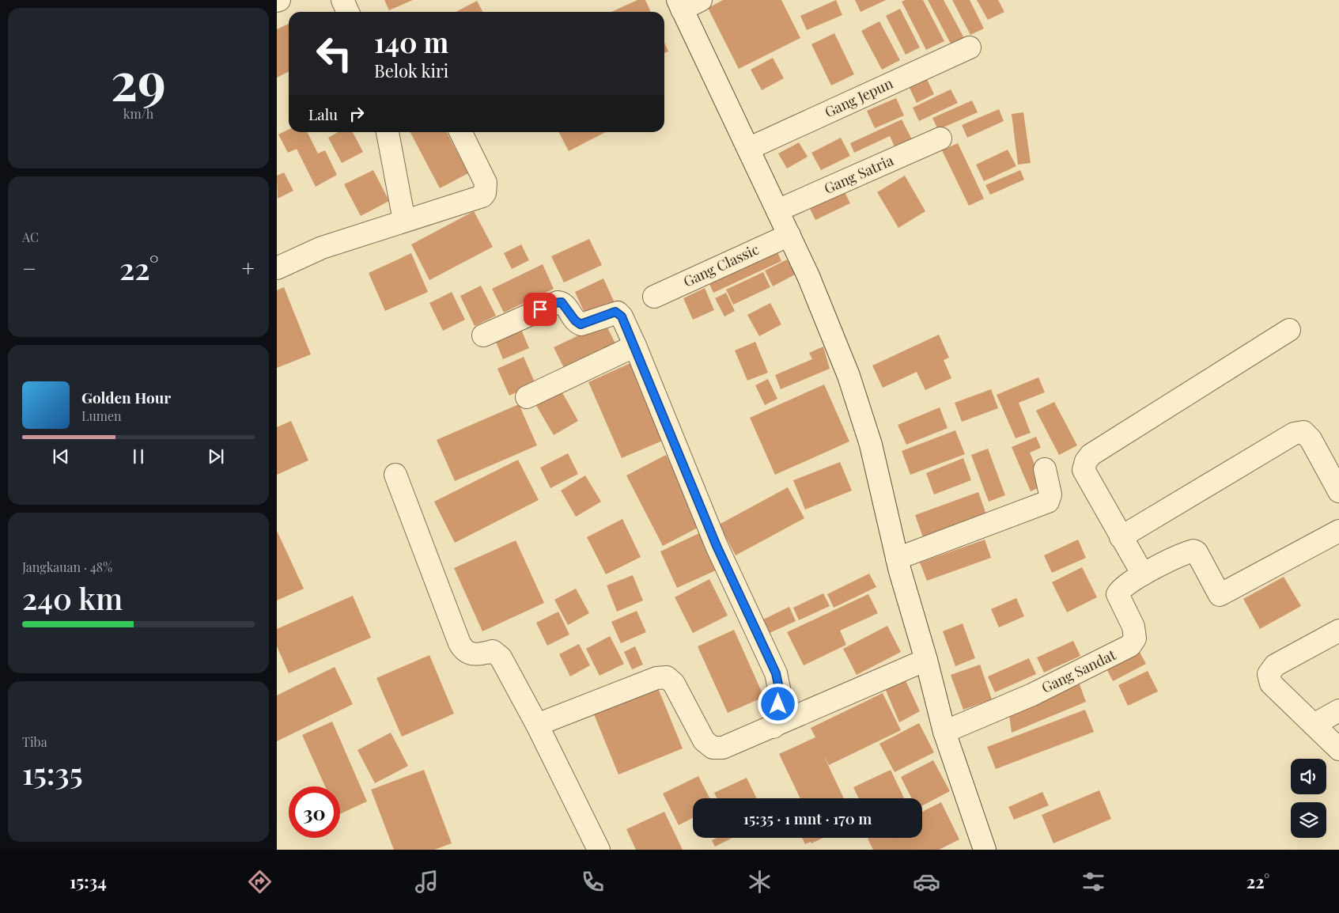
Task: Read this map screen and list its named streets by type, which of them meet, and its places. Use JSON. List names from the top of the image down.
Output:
{
  "streets": {
    "street": [
      "Gang Jepun",
      "Gang Satria",
      "Gang Classic",
      "Gang Sandat"
    ]
  },
  "page": {
    "tile": [
      ["29", "km/h"],
      "AC",
      ["Jangkauan · 48%", "240 km"],
      ["Tiba", "15:35"]
    ],
    "turn": ["140 m", "Belok kiri"],
    "then": "Lalu",
    "heat": ["−", "22°", "+"],
    "song": ["Golden Hour", "Lumen"],
    "limit": "30",
    "trip": "15:35 · 1 mnt · 170 m",
    "tabs": ["15:34", "22°"]
  }
}
